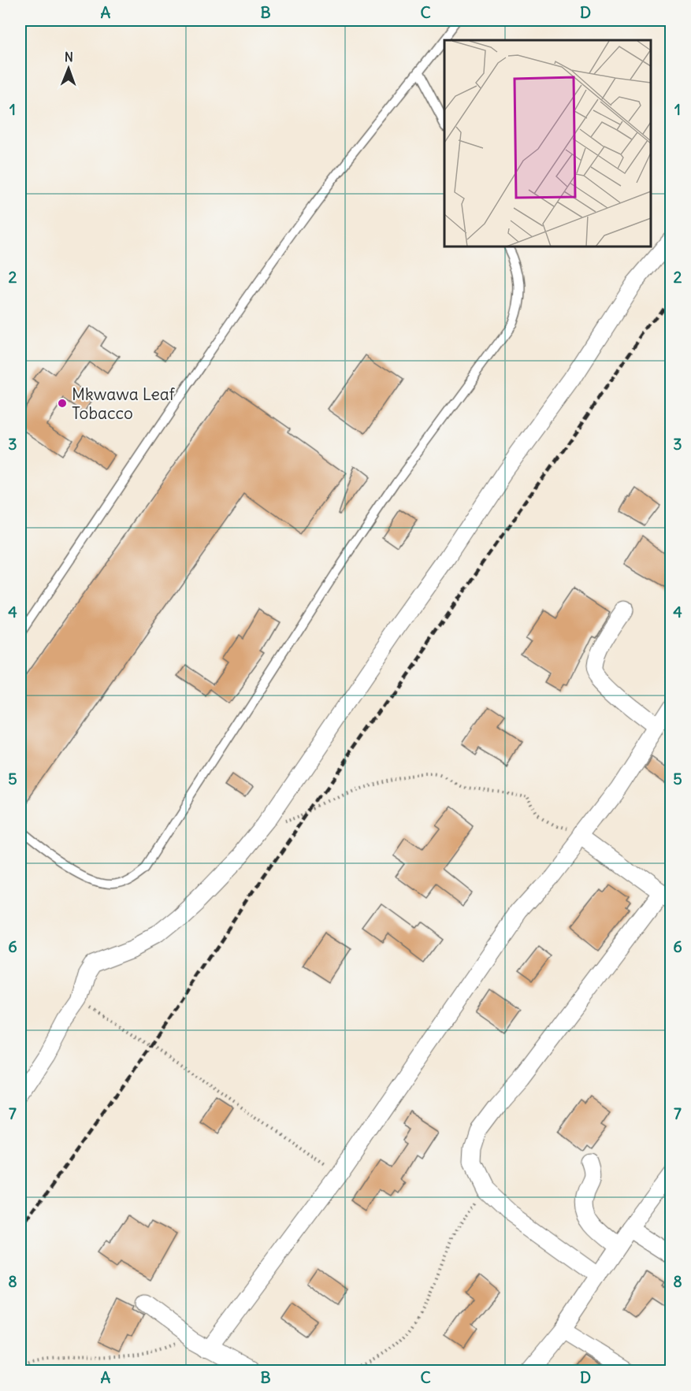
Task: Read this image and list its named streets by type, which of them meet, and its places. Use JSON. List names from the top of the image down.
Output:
{
  "places": ["Mkwawa Leaf Tobacco"],
  "north": "top",
  "grid": {
    "columns": [
      "A",
      "B",
      "C",
      "D"
    ],
    "rows": [
      "1",
      "2",
      "3",
      "4",
      "5",
      "6",
      "7",
      "8"
    ]
  }
}
